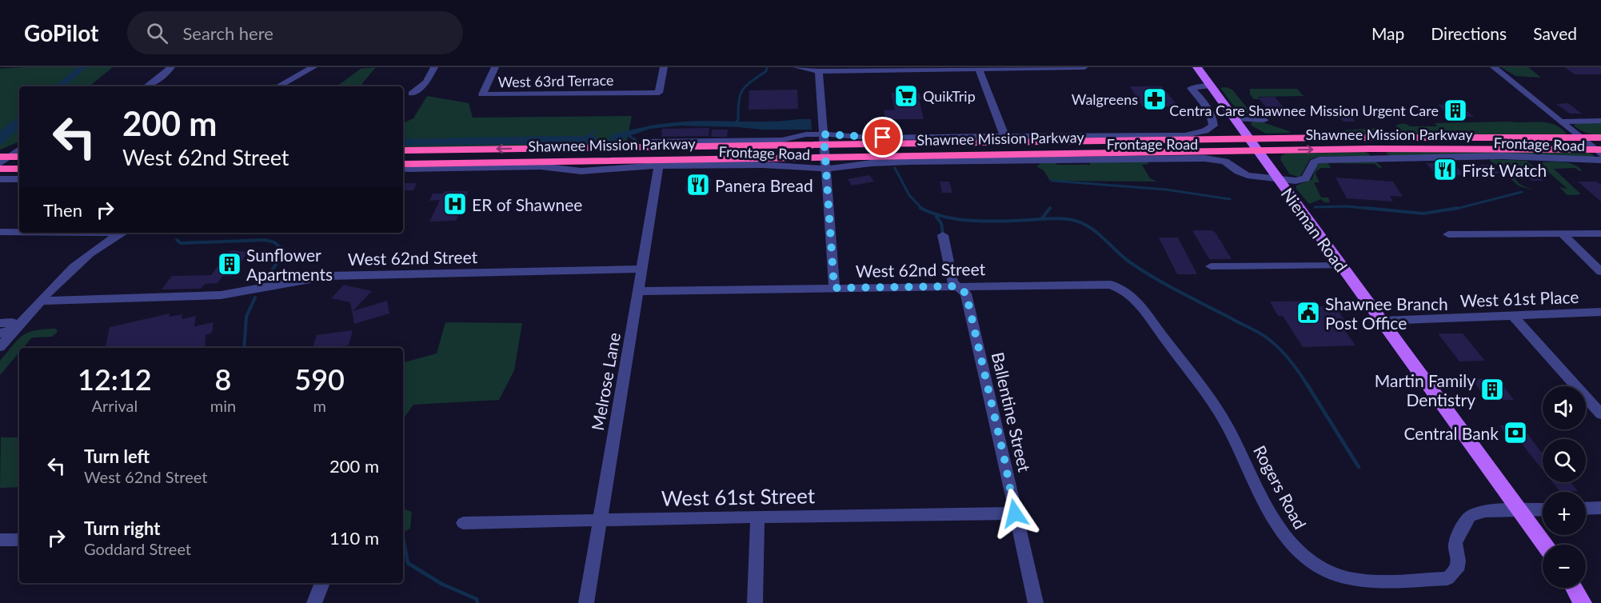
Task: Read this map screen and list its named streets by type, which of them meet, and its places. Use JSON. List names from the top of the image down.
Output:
{
  "streets": {
    "highway": ["Shawnee Mission Parkway"],
    "main road": ["Nieman Road"],
    "street": [
      "West 63rd Terrace",
      "Frontage Road",
      "West 62nd Street",
      "West 61st Place",
      "Melrose Lane",
      "Ballentine Street",
      "Rogers Road",
      "West 61st Street"
    ]
  },
  "crossings": [
    ["Shawnee Mission Parkway", "Frontage Road"],
    ["Shawnee Mission Parkway", "Nieman Road"],
    ["Frontage Road", "Nieman Road"],
    ["Frontage Road", "Melrose Lane"],
    ["Nieman Road", "West 61st Place"],
    ["Nieman Road", "Rogers Road"],
    ["West 62nd Street", "Melrose Lane"],
    ["West 62nd Street", "Ballentine Street"],
    ["West 62nd Street", "Rogers Road"],
    ["Melrose Lane", "West 61st Street"],
    ["Ballentine Street", "West 61st Street"]
  ],
  "places": {
    "supermarket": ["QuikTrip"],
    "pharmacy": ["Walgreens"],
    "building": ["Centra Care Shawnee Mission Urgent Care", "Sunflower Apartments", "Martin Family Dentistry"],
    "restaurant": ["First Watch", "Panera Bread"],
    "hospital": ["ER of Shawnee"],
    "public building": ["Shawnee Branch Post Office"],
    "bank": ["Central Bank"]
  },
  "page": {
    "header": "GoPilot",
    "search": "Search here",
    "nav": ["Map", "Directions", "Saved"],
    "turn": ["200 m", "West 62nd Street"],
    "then": "Then",
    "eta": [
      "12:12",
      "Arrival",
      "8",
      "min",
      "590",
      "m"
    ],
    "map_buttons": ["+", "−"],
    "list": [
      {
        "name": "Turn left",
        "note": "West 62nd Street",
        "value": "200 m"
      },
      {
        "name": "Turn right",
        "note": "Goddard Street",
        "value": "110 m"
      }
    ]
  }
}
